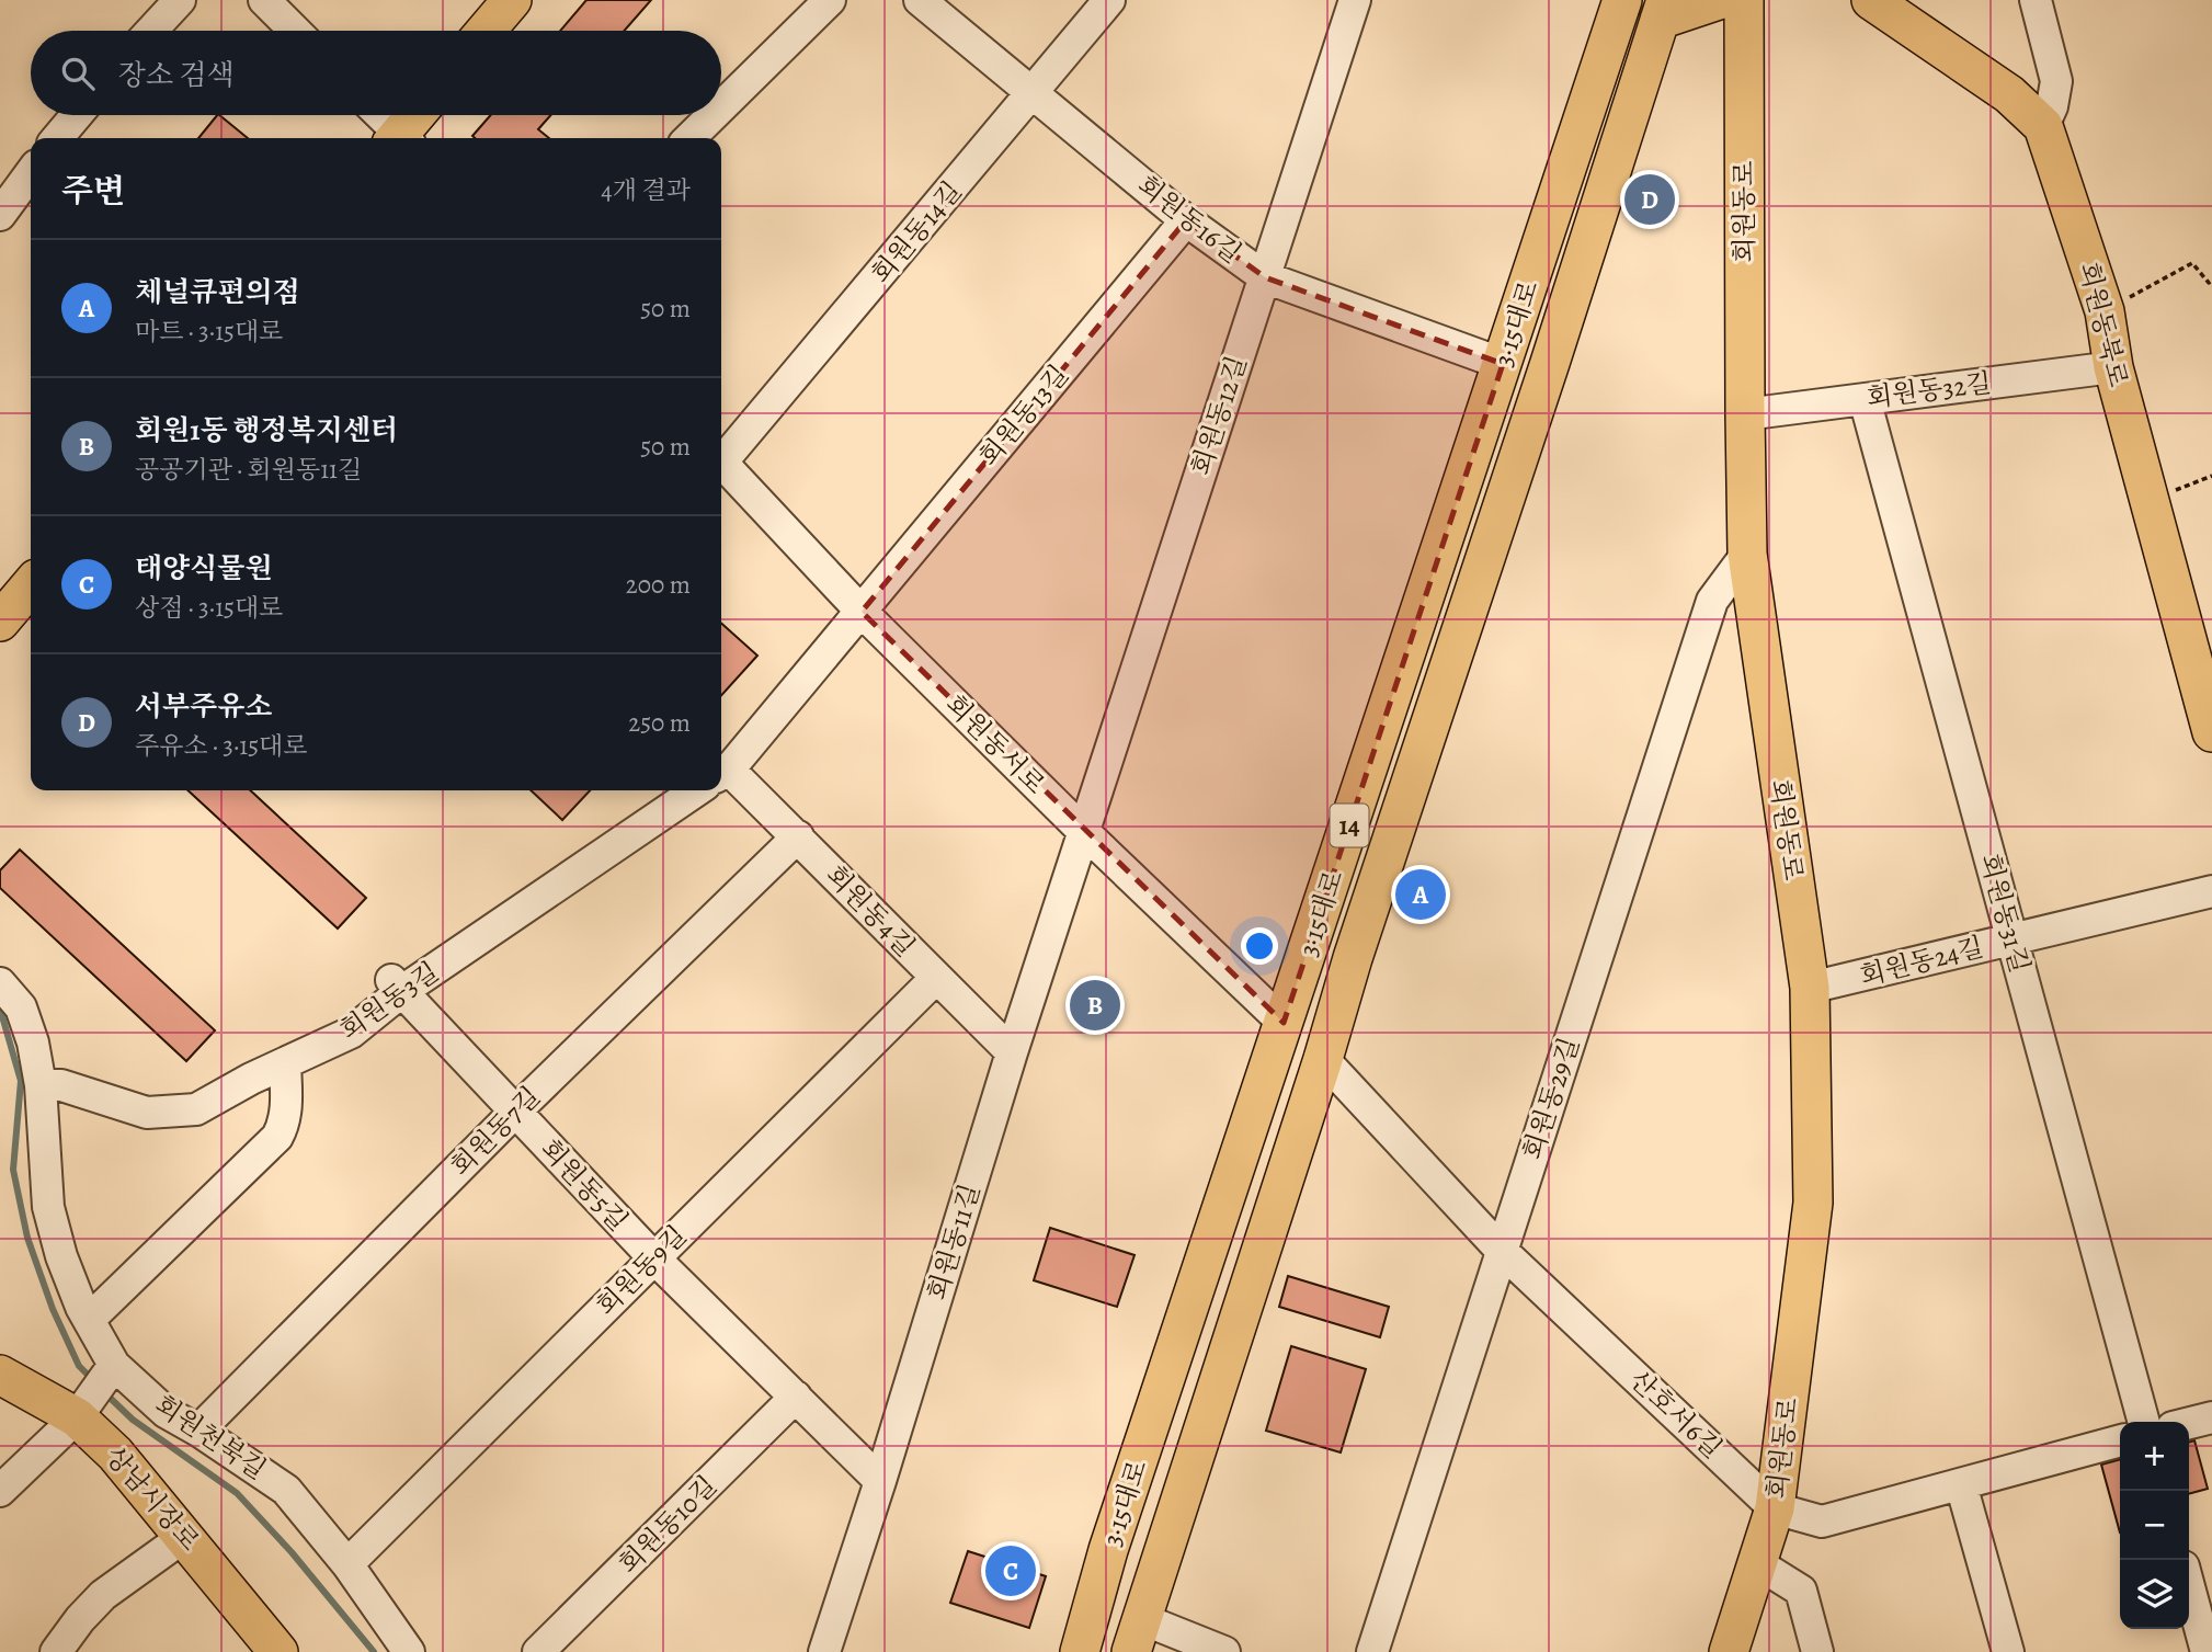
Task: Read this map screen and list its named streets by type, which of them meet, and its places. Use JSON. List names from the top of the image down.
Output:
{
  "streets": {
    "main road": [
      "회원동로",
      "3·15대로",
      "회원동북로",
      "14",
      "상남시장로"
    ],
    "street": [
      "회원동16길",
      "회원동14길",
      "회원동32길",
      "회원동13길",
      "회원동12길",
      "회원동서로",
      "회원동4길",
      "회원동31길",
      "회원동24길",
      "회원동3길",
      "회원동29길",
      "회원동7길",
      "회원동5길",
      "회원동11길",
      "회원동9길",
      "산호서6길",
      "회원천북길",
      "회원동10길"
    ]
  },
  "crossings": [
    ["회원동로", "회원동32길"],
    ["회원동로", "회원동24길"],
    ["회원동로", "회원동29길"],
    ["회원동로", "산호서6길"],
    ["회원동16길", "회원동14길"],
    ["회원동16길", "3·15대로"],
    ["회원동16길", "회원동13길"],
    ["회원동16길", "회원동12길"],
    ["3·15대로", "회원동서로"],
    ["3·15대로", "산호서6길"],
    ["회원동북로", "회원동32길"],
    ["회원동32길", "회원동31길"],
    ["회원동13길", "회원동서로"],
    ["회원동13길", "회원동3길"],
    ["회원동12길", "회원동서로"],
    ["회원동12길", "회원동11길"],
    ["회원동서로", "회원동3길"],
    ["회원동서로", "회원동11길"],
    ["회원동4길", "회원동7길"],
    ["회원동4길", "회원동11길"],
    ["회원동4길", "회원동9길"],
    ["회원동31길", "회원동24길"],
    ["회원동3길", "회원동5길"],
    ["회원동3길", "회원천북길"],
    ["회원동29길", "산호서6길"],
    ["회원동7길", "회원동5길"],
    ["회원동7길", "회원천북길"],
    ["회원동5길", "회원동11길"],
    ["회원동5길", "회원동9길"],
    ["회원동5길", "회원동10길"],
    ["회원동9길", "회원천북길"],
    ["회원천북길", "상남시장로"]
  ],
  "page": {
    "search": "장소 검색",
    "heading": ["주변", "4개 결과"],
    "pins": [
      "D",
      "A",
      "B",
      "C"
    ],
    "list": [
      {
        "mark": "A",
        "name": "체널큐편의점",
        "note": "마트 · 3·15대로",
        "value": "50 m"
      },
      {
        "mark": "B",
        "name": "회원1동 행정복지센터",
        "note": "공공기관 · 회원동11길",
        "value": "50 m"
      },
      {
        "mark": "C",
        "name": "태양식물원",
        "note": "상점 · 3·15대로",
        "value": "200 m"
      },
      {
        "mark": "D",
        "name": "서부주유소",
        "note": "주유소 · 3·15대로",
        "value": "250 m"
      }
    ],
    "map_buttons": ["+", "−"]
  }
}
